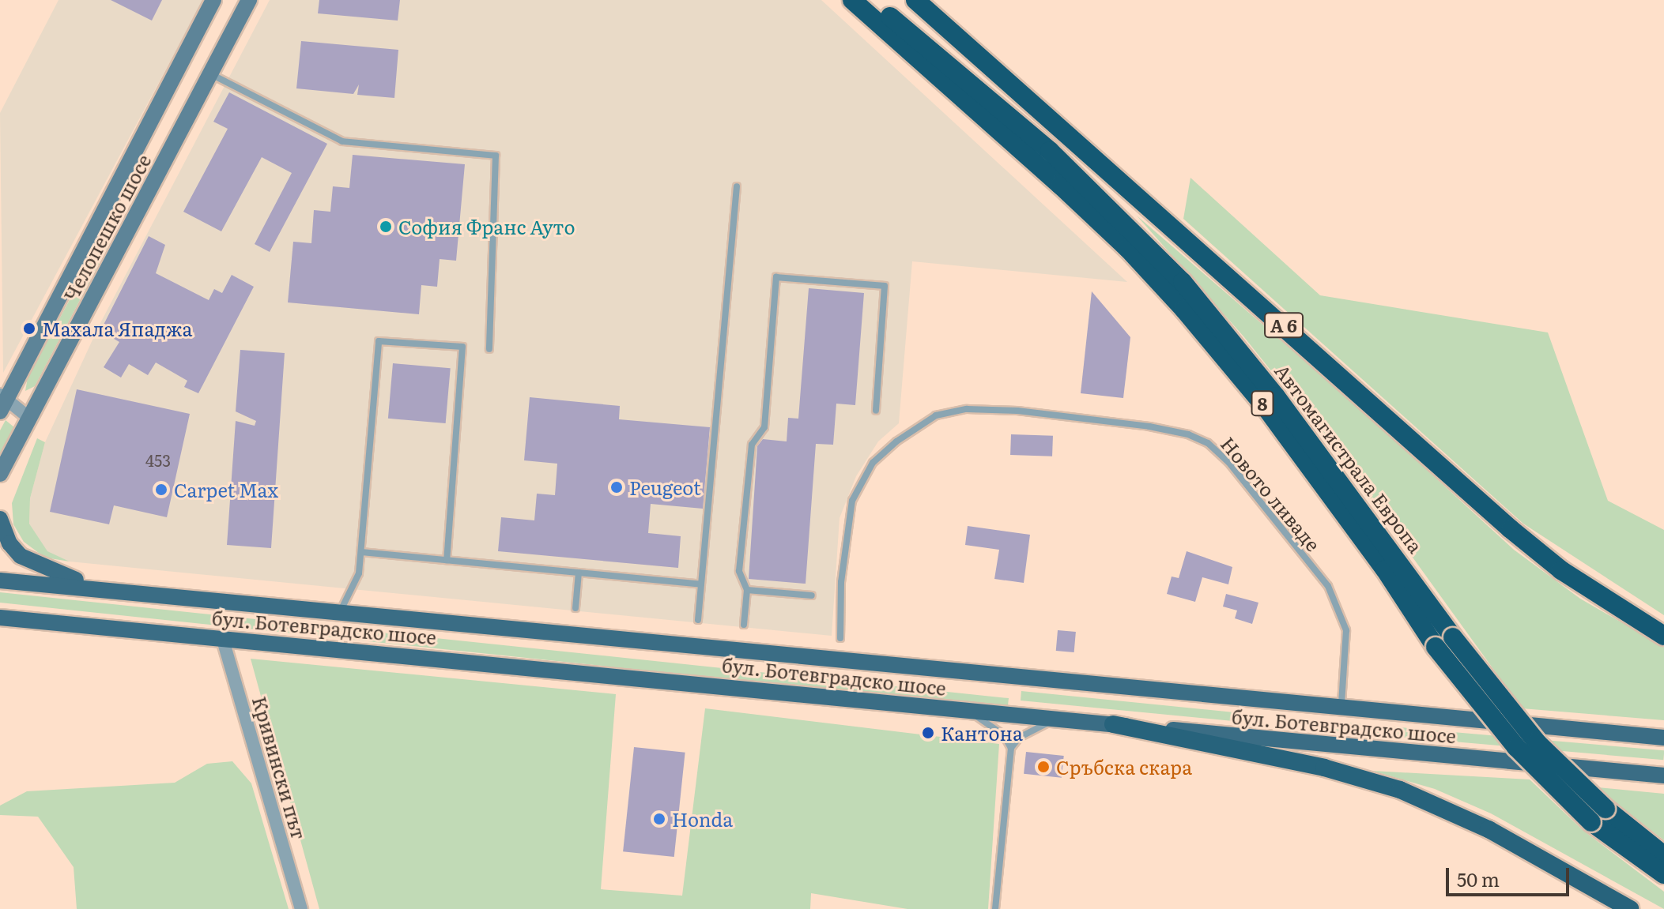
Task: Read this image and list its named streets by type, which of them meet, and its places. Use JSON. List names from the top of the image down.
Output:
{
  "streets": {
    "highway": ["A 6", "8", "Автомагистрала Европа"],
    "main road": ["Челопешко шосе", "бул. Ботевградско шосе"],
    "street": ["Кривински път"],
    "lane": ["Новото ливаде"]
  },
  "crossings": [
    ["Новото ливаде", "бул. Ботевградско шосе"],
    ["бул. Ботевградско шосе", "Кривински път"]
  ],
  "places": [
    "София Франс Ауто",
    "Махала Япаджа",
    "Peugeot",
    "Carpet Max",
    "Кантона",
    "Сръбска скара",
    "Honda"
  ],
  "house_numbers": ["453"],
  "scale_bar": "50 m"
}
